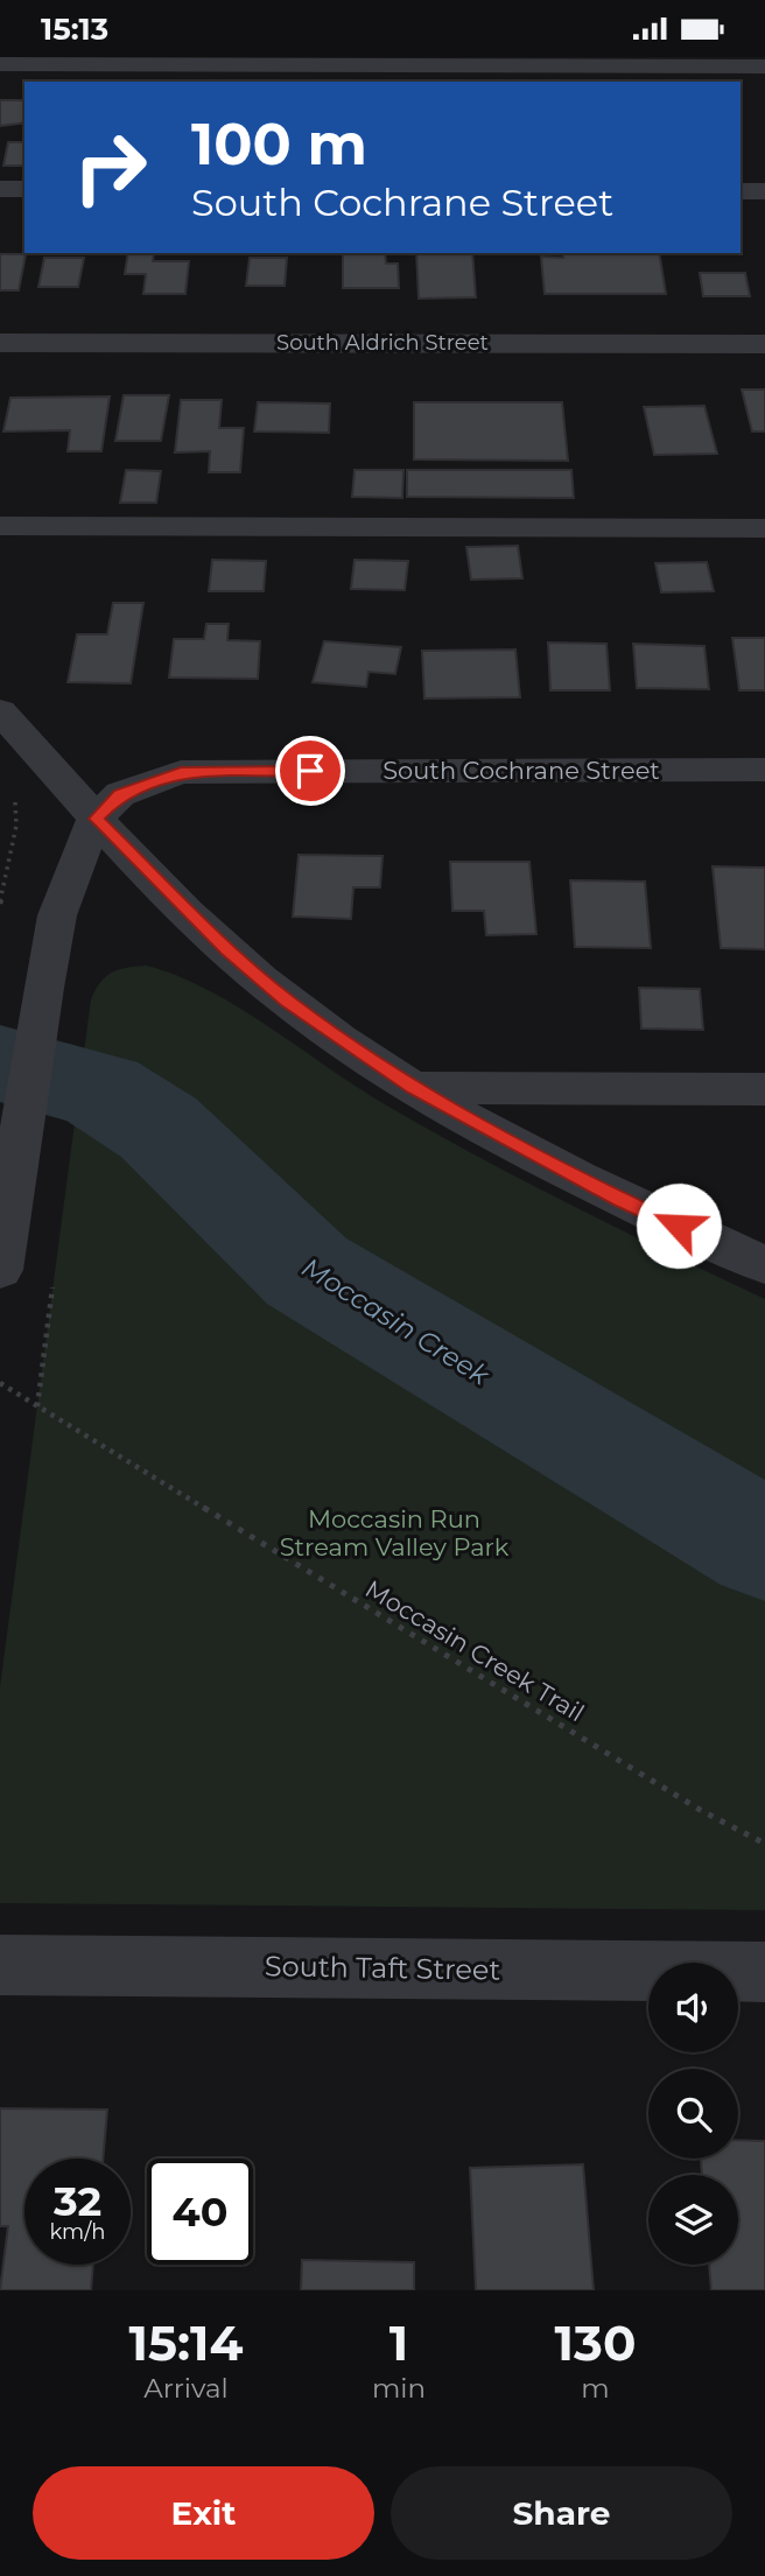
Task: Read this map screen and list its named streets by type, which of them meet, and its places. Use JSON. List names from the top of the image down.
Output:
{
  "streets": {
    "street": ["South Aldrich Street", "South Cochrane Street", "South Taft Street"],
    "path": ["Moccasin Creek Trail"]
  },
  "water": ["Moccasin Creek"],
  "parks": ["Moccasin Run Stream Valley Park"],
  "page": {
    "status": "15:13",
    "turn": ["100 m", "South Cochrane Street"],
    "speed": "32 km/h",
    "limit": "40",
    "eta": [
      "15:14",
      "Arrival",
      "1",
      "min",
      "130",
      "m"
    ],
    "buttons": ["Exit", "Share"]
  }
}
